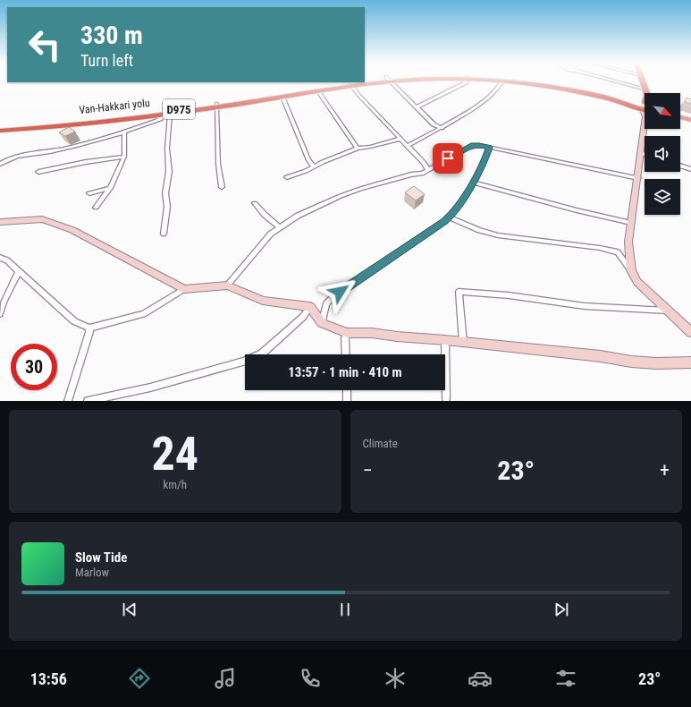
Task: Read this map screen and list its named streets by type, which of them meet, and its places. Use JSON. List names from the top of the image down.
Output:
{
  "streets": {
    "highway": ["Van-Hakkari yolu", "D975"]
  },
  "crossings": [
    ["Van-Hakkari yolu", "D975"]
  ],
  "north": "bottom right",
  "page": {
    "turn": ["330 m", "Turn left"],
    "limit": "30",
    "trip": "13:57 · 1 min · 410 m",
    "tile": [
      ["24", "km/h"],
      "Climate"
    ],
    "heat": ["−", "23°", "+"],
    "song": ["Slow Tide", "Marlow"],
    "tabs": ["13:56", "23°"]
  }
}
